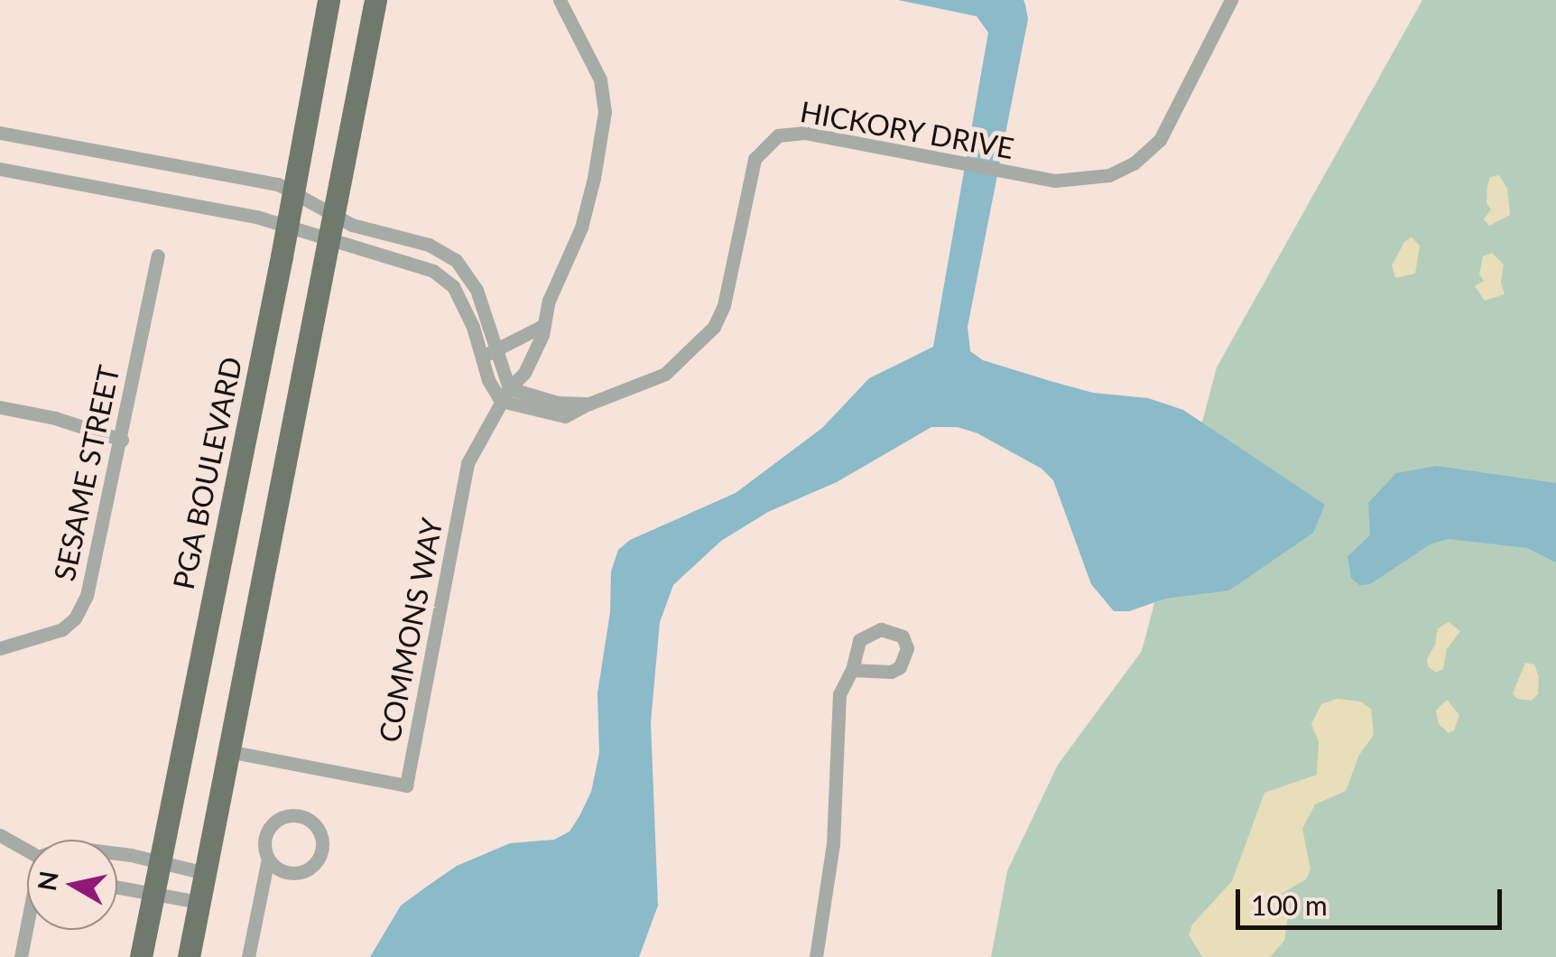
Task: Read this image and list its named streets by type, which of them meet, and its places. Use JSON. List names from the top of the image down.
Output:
{
  "streets": {
    "main road": ["PGA BOULEVARD"],
    "street": ["HICKORY DRIVE", "SESAME STREET", "COMMONS WAY"]
  },
  "crossings": [
    ["HICKORY DRIVE", "COMMONS WAY"]
  ],
  "scale_bar": "100 m",
  "north": "left"
}
